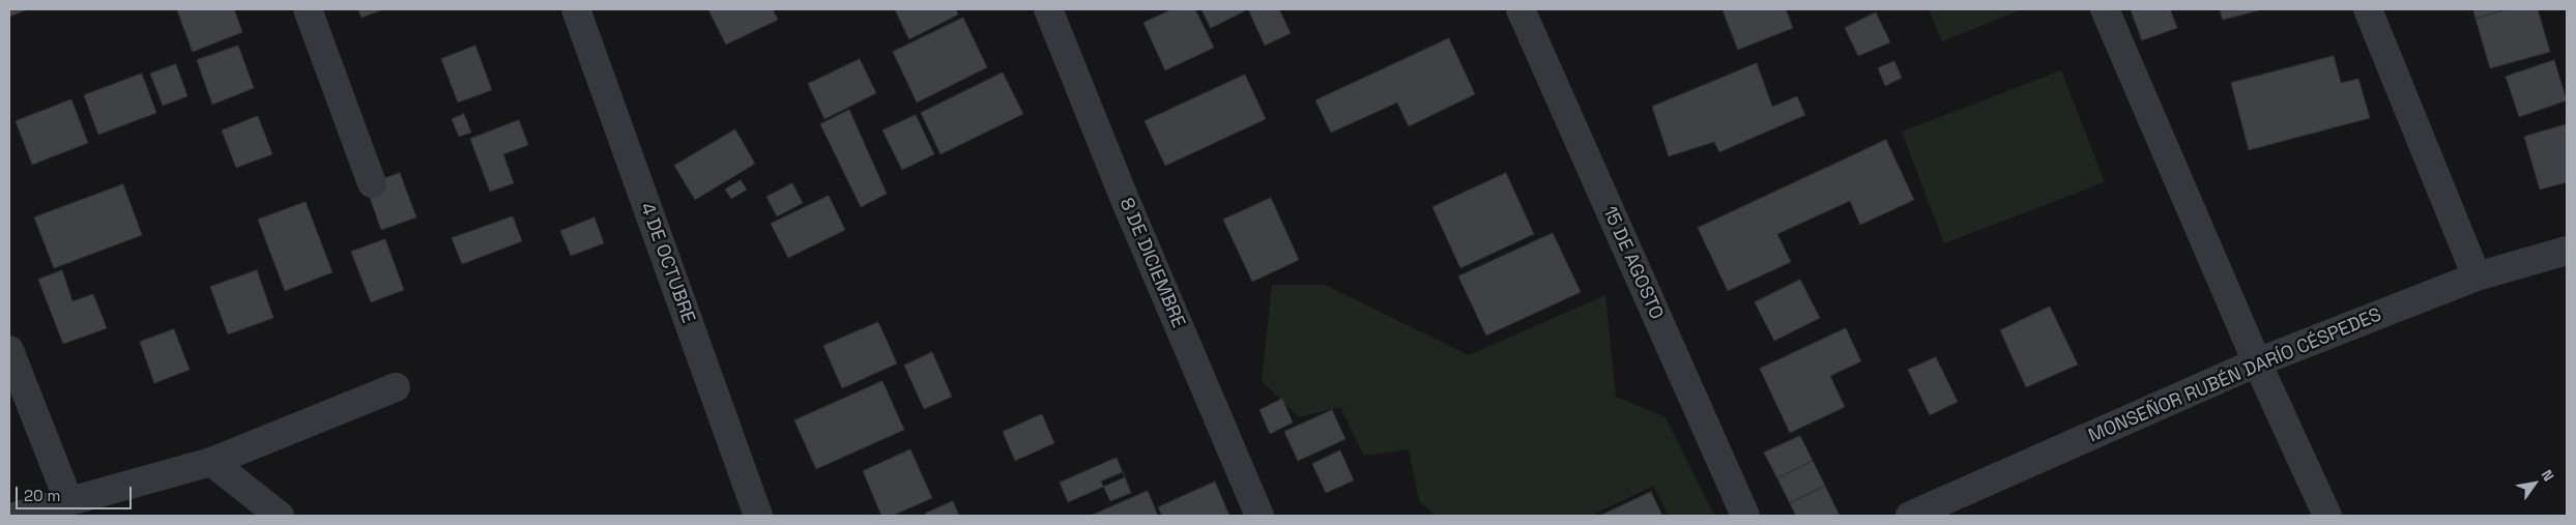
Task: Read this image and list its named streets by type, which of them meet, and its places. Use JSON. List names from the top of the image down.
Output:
{
  "streets": {
    "street": [
      "4 DE OCTUBRE",
      "8 DE DICIEMBRE",
      "15 DE AGOSTO",
      "MONSEÑOR RUBÉN DARÍO CÉSPEDES"
    ]
  },
  "scale_bar": "20 m",
  "north": "top right"
}
